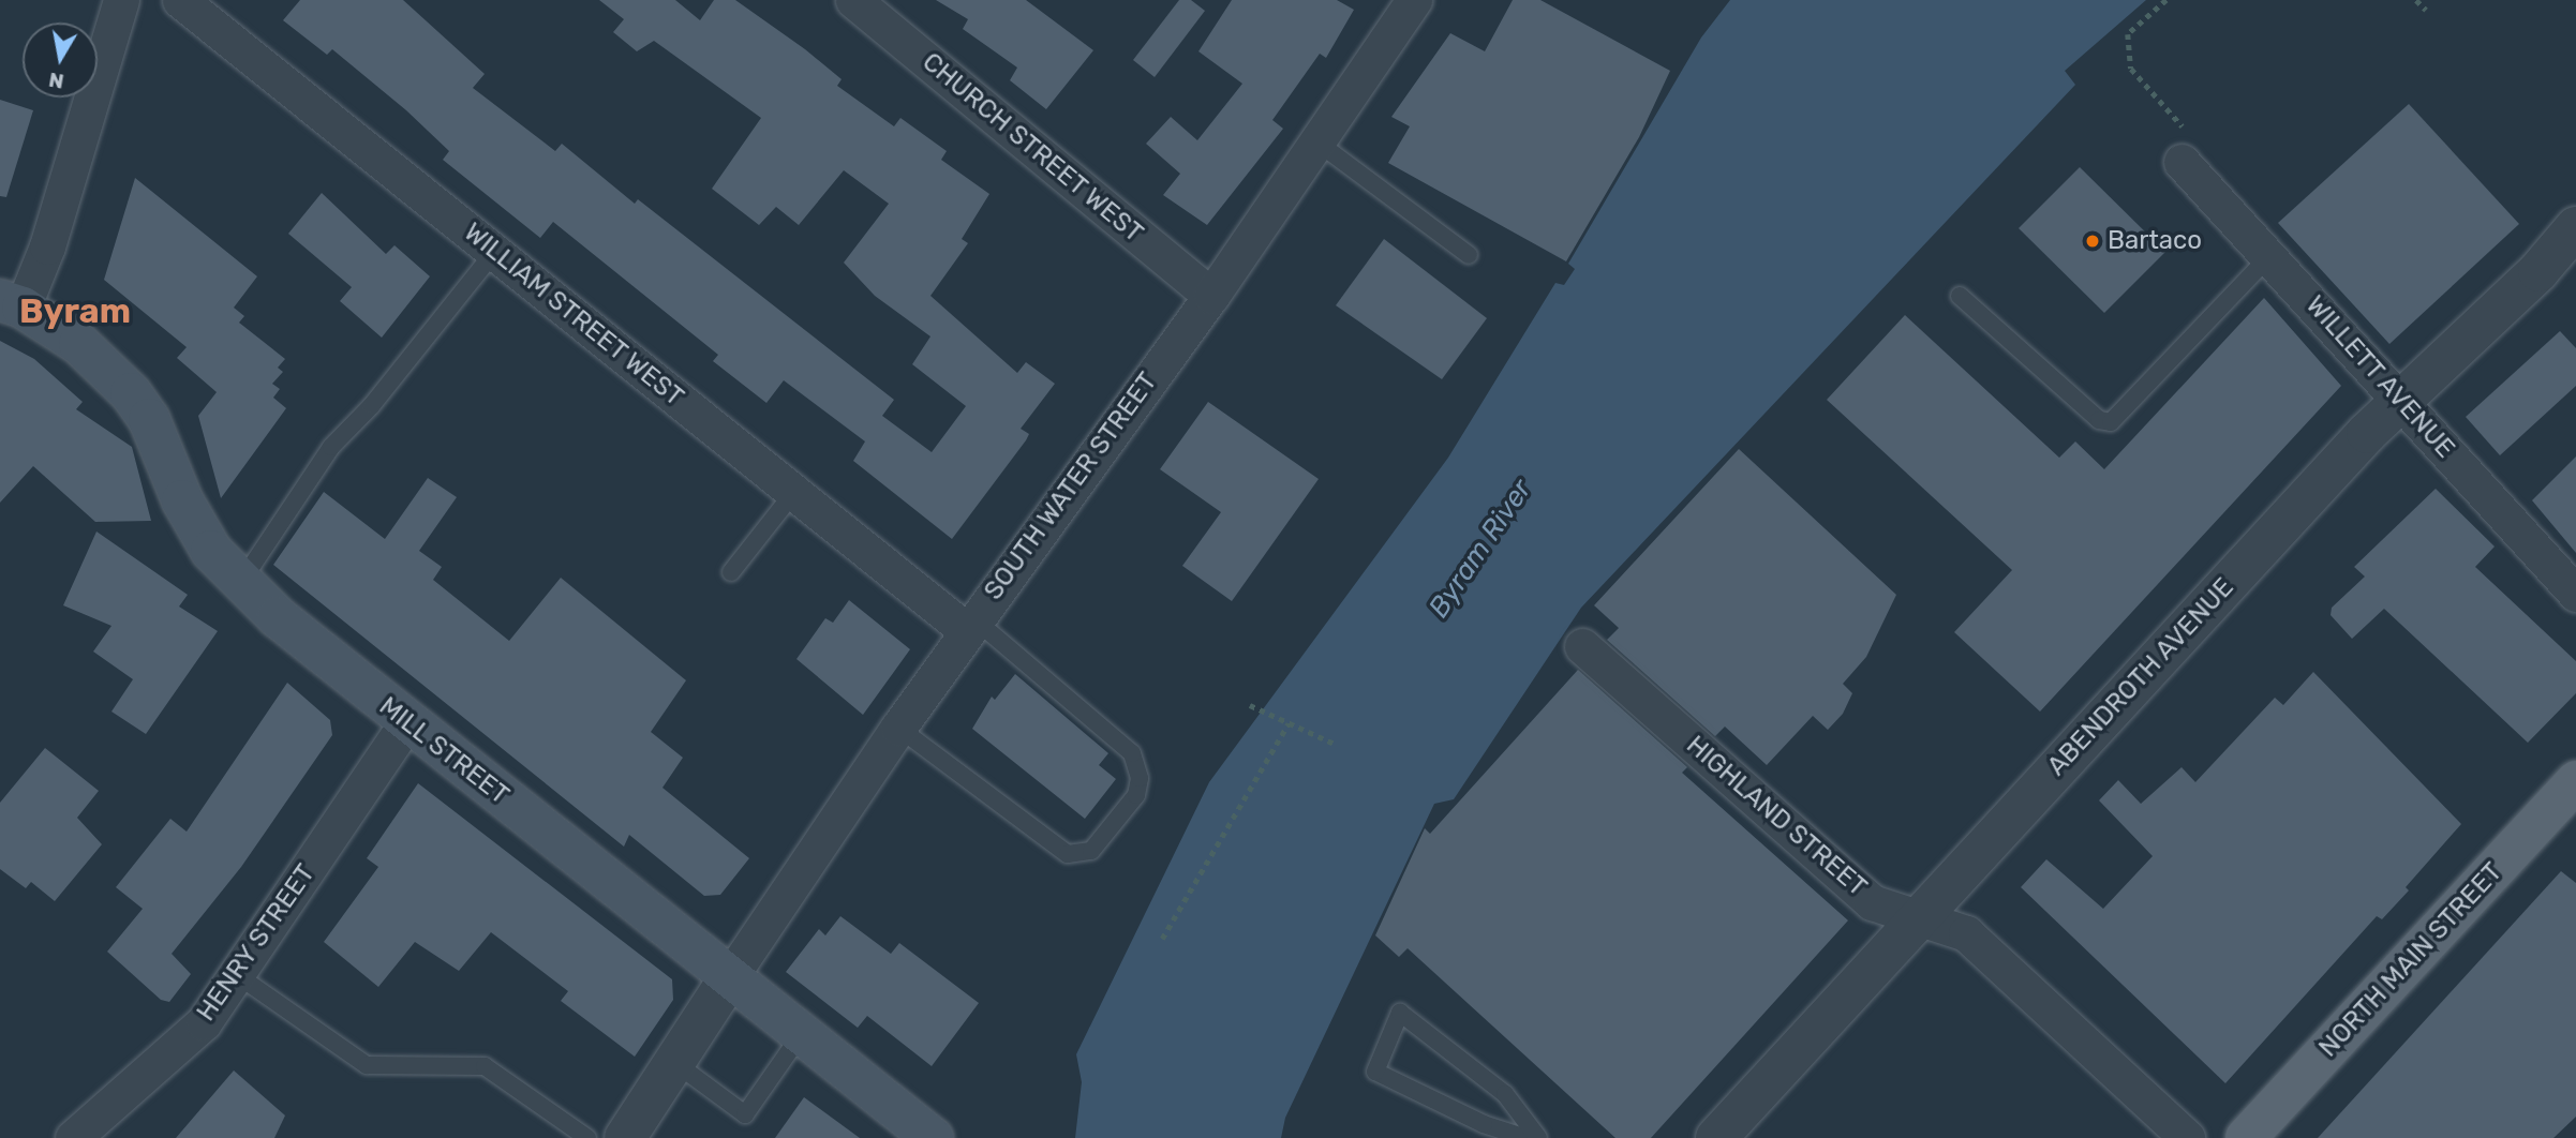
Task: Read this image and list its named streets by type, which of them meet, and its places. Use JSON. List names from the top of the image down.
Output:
{
  "streets": {
    "main road": ["MILL STREET", "NORTH MAIN STREET"],
    "street": [
      "CHURCH STREET WEST",
      "WILLIAM STREET WEST",
      "WILLETT AVENUE",
      "SOUTH WATER STREET",
      "ABENDROTH AVENUE",
      "HIGHLAND STREET",
      "HENRY STREET"
    ]
  },
  "crossings": [
    ["CHURCH STREET WEST", "SOUTH WATER STREET"],
    ["WILLIAM STREET WEST", "SOUTH WATER STREET"],
    ["WILLETT AVENUE", "ABENDROTH AVENUE"],
    ["SOUTH WATER STREET", "MILL STREET"],
    ["ABENDROTH AVENUE", "HIGHLAND STREET"],
    ["MILL STREET", "HENRY STREET"]
  ],
  "districts": ["Byram"],
  "water": ["Byram River"],
  "places": ["Bartaco"],
  "north": "bottom"
}
